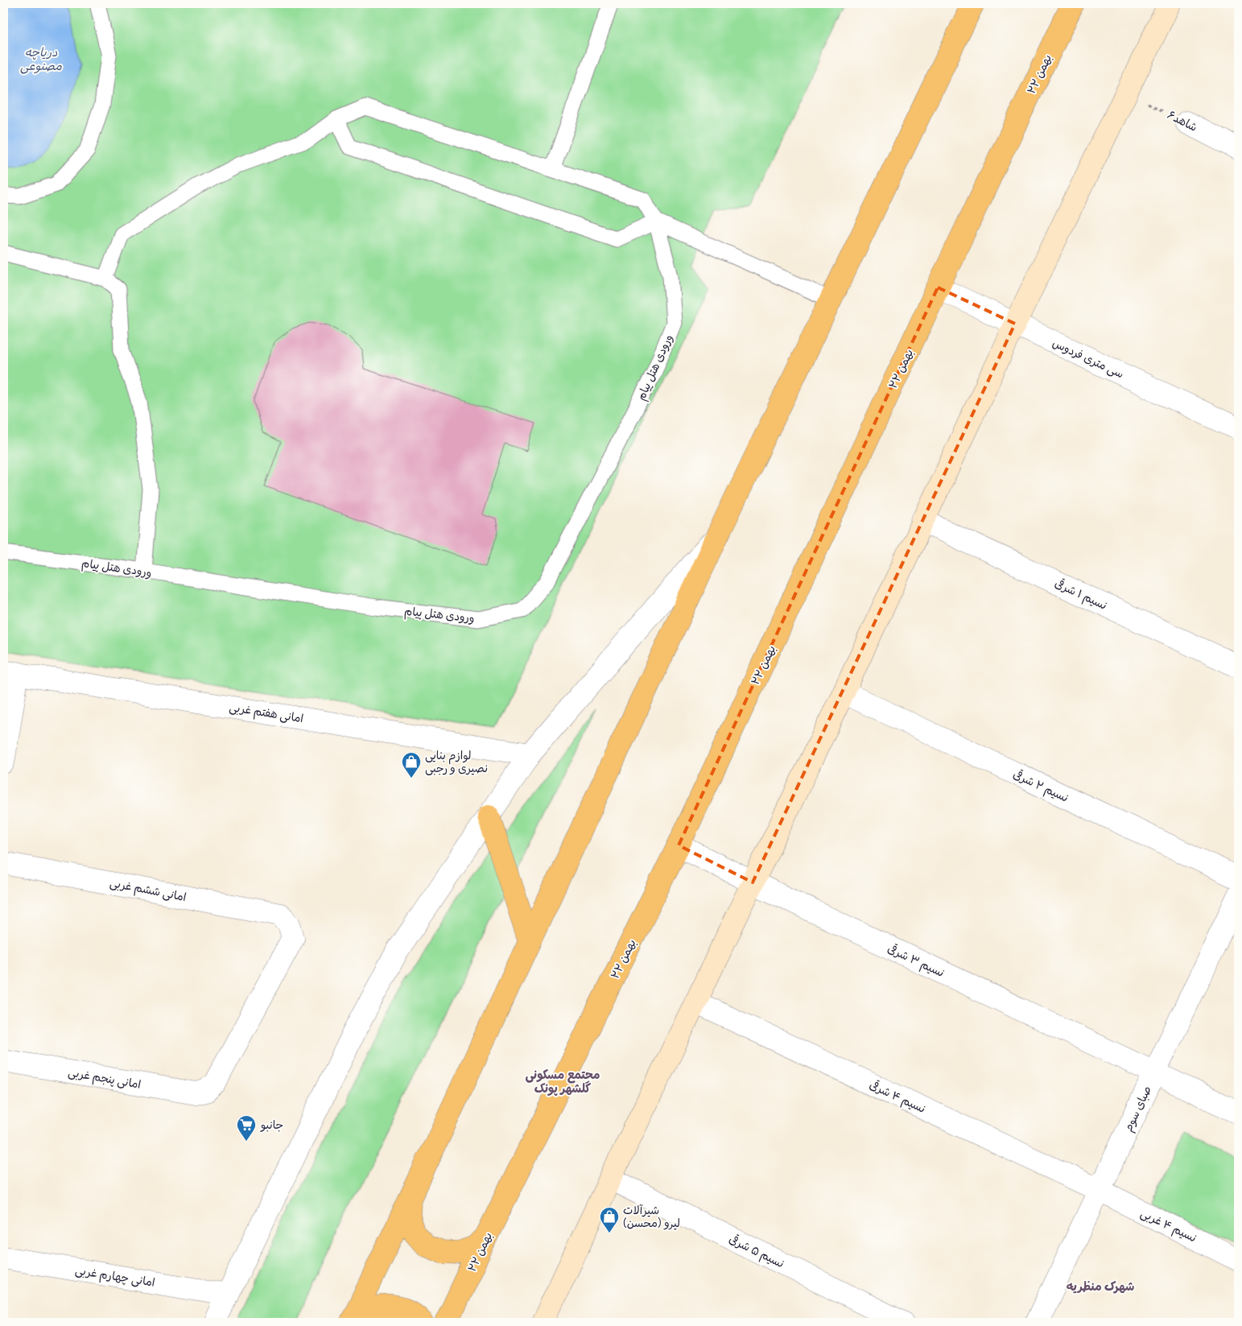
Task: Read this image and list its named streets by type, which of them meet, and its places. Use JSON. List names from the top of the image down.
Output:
{
  "streets": {
    "highway": ["۲۲ بهمن"],
    "street": [
      "شاهد۶",
      "سی متری فردوس",
      "نسیم ۱ شرقی",
      "امانی هفتم غربی",
      "نسیم ۲ شرقی",
      "امانی ششم غربی",
      "نسیم ۳ شرقی",
      "امانی پنجم غربی",
      "نسیم ۴ شرقی",
      "صبای سوم",
      "نسیم ۴ غربی",
      "نسیم ۵ شرقی",
      "امانی چهارم غربی"
    ],
    "lane": ["ورودی هتل پیام"]
  },
  "crossings": [
    ["۲۲ بهمن", "سی متری فردوس"],
    ["۲۲ بهمن", "نسیم ۳ شرقی"],
    ["امانی ششم غربی", "امانی پنجم غربی"],
    ["نسیم ۳ شرقی", "صبای سوم"],
    ["نسیم ۴ شرقی", "صبای سوم"],
    ["نسیم ۴ شرقی", "نسیم ۴ غربی"],
    ["صبای سوم", "نسیم ۴ غربی"]
  ],
  "districts": ["مجتمع مسکونی گلشهر پونک", "شهرک منظریه"],
  "water": ["دریاچه مصنوعی"],
  "places": {
    "shop": ["لوازم بنایی نصیری و رجبی", "شیرآلات لیرو (محسن)"],
    "supermarket": ["جانبو"]
  }
}
